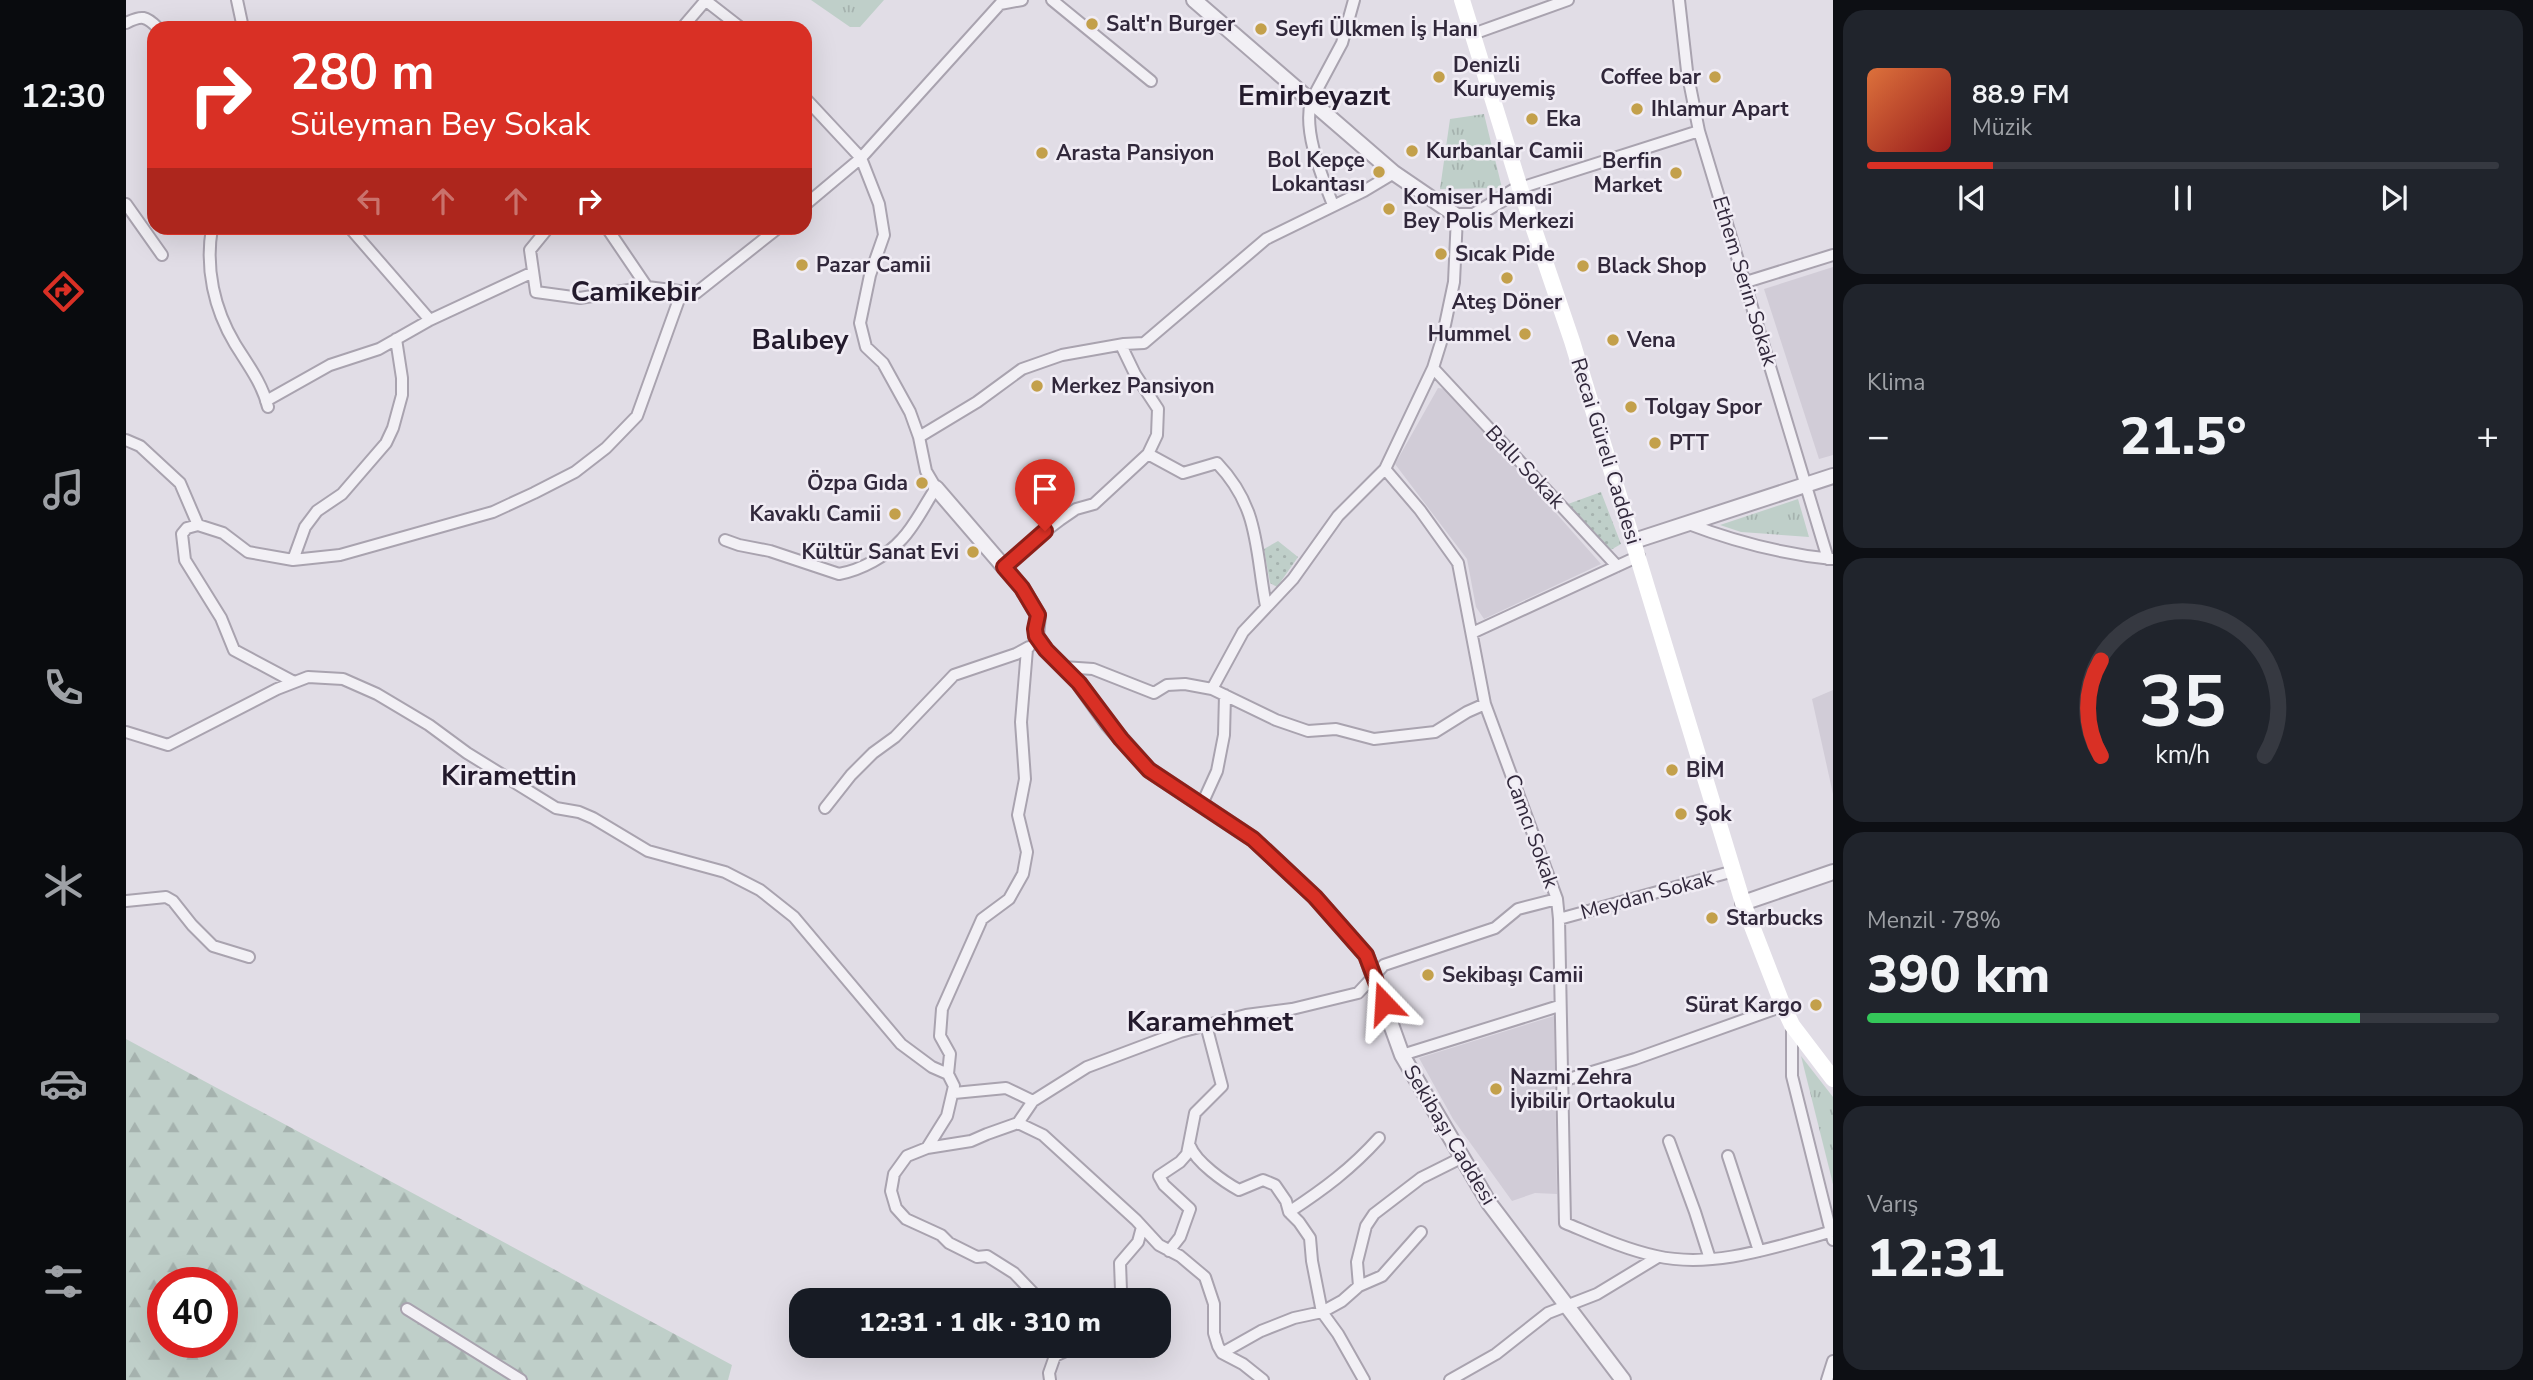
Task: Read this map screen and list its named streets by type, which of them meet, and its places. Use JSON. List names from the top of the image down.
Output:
{
  "streets": {
    "main road": ["Recai Güreli Caddesi"],
    "street": [
      "Ethem Serin Sokak",
      "Ballı Sokak",
      "Camcı Sokak",
      "Meydan Sokak",
      "Sekibaşı Caddesi"
    ]
  },
  "crossings": [
    ["Recai Güreli Caddesi", "Meydan Sokak"],
    ["Camcı Sokak", "Meydan Sokak"]
  ],
  "districts": [
    "Emirbeyazıt",
    "Camikebir",
    "Balıbey",
    "Kiramettin",
    "Karamehmet"
  ],
  "places": [
    "Salt'n Burger",
    "Seyfi Ülkmen İş Hanı",
    "Denizli Kuruyemiş",
    "Coffee bar",
    "Ihlamur Apart",
    "Eka",
    "Kurbanlar Camii",
    "Arasta Pansiyon",
    "Bol Kepçe Lokantası",
    "Berfin Market",
    "Komiser Hamdi Bey Polis Merkezi",
    "Sıcak Pide",
    "Pazar Camii",
    "Black Shop",
    "Ateş Döner",
    "Hummel",
    "Vena",
    "Merkez Pansiyon",
    "Tolgay Spor",
    "PTT",
    "Özpa Gıda",
    "Kavaklı Camii",
    "Kültür Sanat Evi",
    "BİM",
    "Şok",
    "Starbucks",
    "Sekibaşı Camii",
    "Sürat Kargo",
    "Nazmi Zehra İyibilir Ortaokulu"
  ],
  "page": {
    "tabs": "12:30",
    "turn": ["280 m", "Süleyman Bey Sokak"],
    "song": ["88.9 FM", "Müzik"],
    "tile": [
      "Klima",
      ["Menzil · 78%", "390 km"],
      ["Varış", "12:31"]
    ],
    "heat": ["−", "21.5°", "+"],
    "limit": "40",
    "trip": "12:31 · 1 dk · 310 m",
    "gauge": ["35", "km/h"]
  }
}
